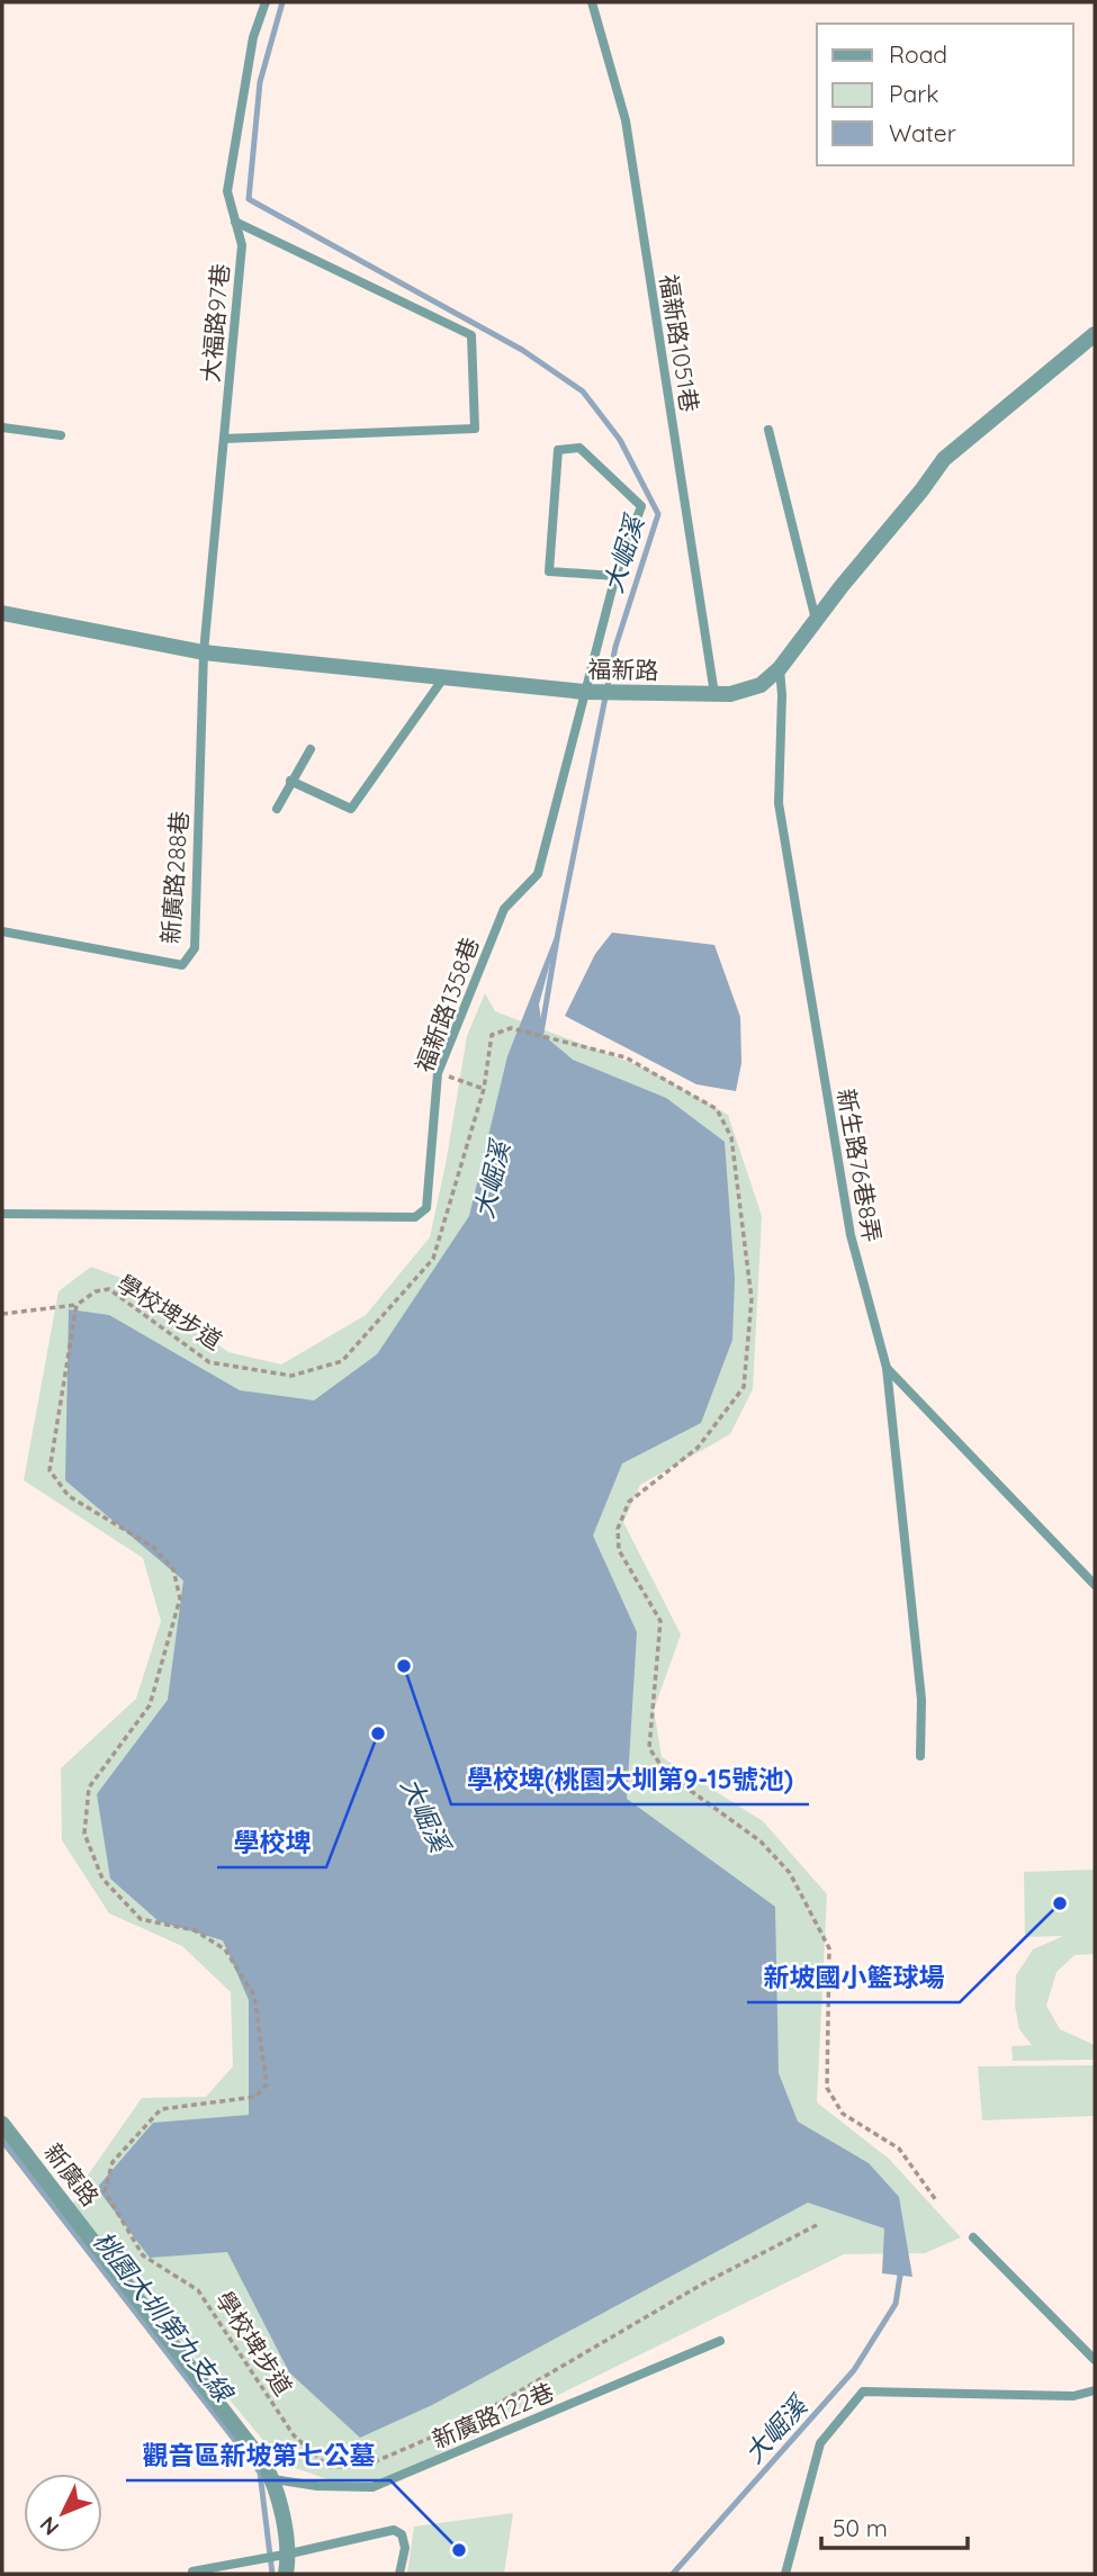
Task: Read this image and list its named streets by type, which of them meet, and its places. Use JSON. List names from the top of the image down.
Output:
{
  "streets": {
    "street": ["福新路", "新廣路"],
    "lane": [
      "大福路97巷",
      "福新路1051巷",
      "新廣路288巷",
      "福新路1358巷",
      "新生路76巷8弄",
      "新廣路122巷"
    ],
    "path": ["學校埤步道"]
  },
  "crossings": [
    ["大福路97巷", "福新路"],
    ["大福路97巷", "新廣路288巷"],
    ["福新路1051巷", "福新路"],
    ["福新路", "新廣路288巷"],
    ["福新路", "福新路1358巷"],
    ["福新路", "新生路76巷8弄"],
    ["新廣路", "新廣路122巷"]
  ],
  "water": ["大崛溪", "桃園大圳第九支線"],
  "places": [
    "學校埤(桃園大圳第9-15號池)",
    "學校埤",
    "新坡國小籃球場",
    "觀音區新坡第七公墓"
  ],
  "legend": ["Road", "Park", "Water"],
  "scale_bar": "50 m",
  "north": "bottom left"
}
